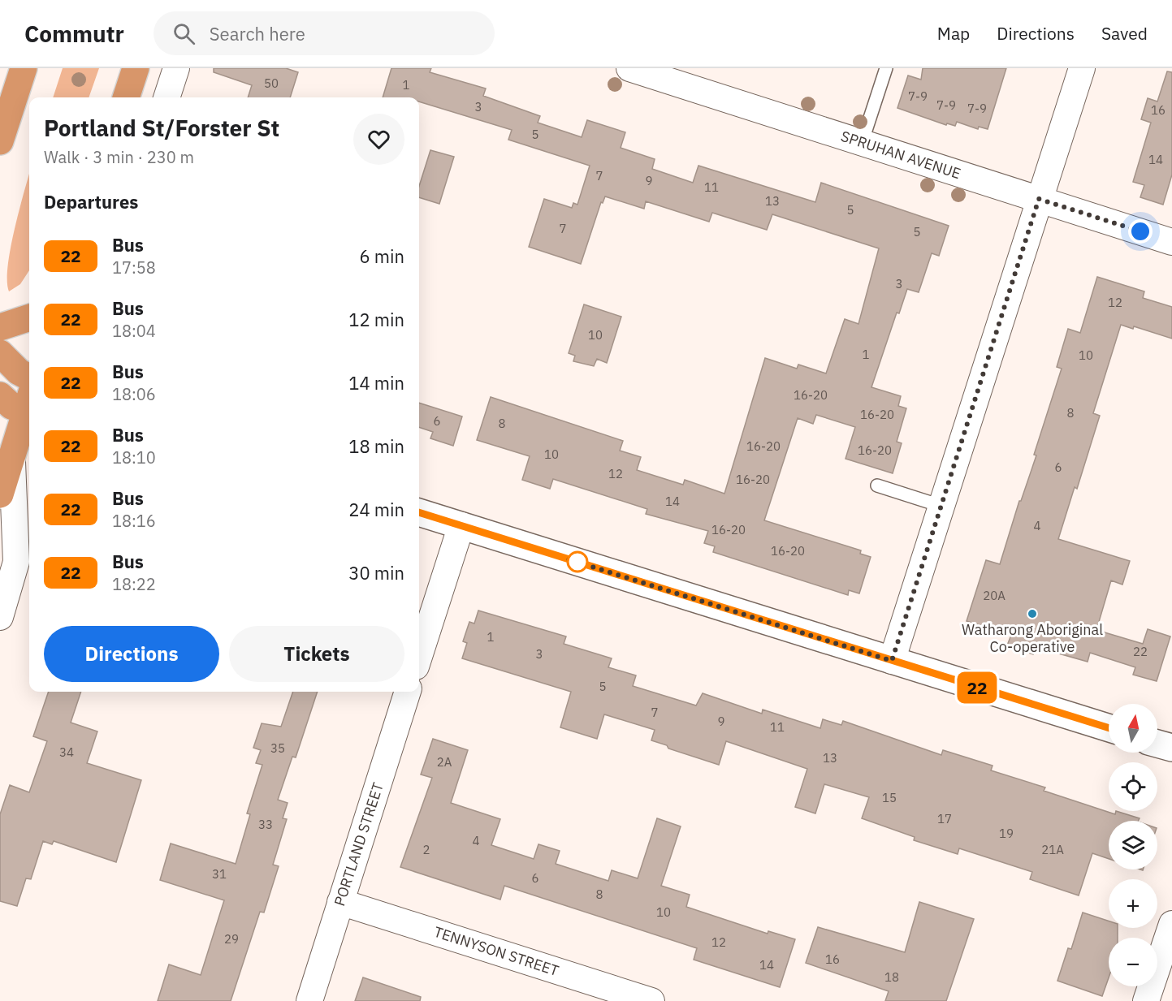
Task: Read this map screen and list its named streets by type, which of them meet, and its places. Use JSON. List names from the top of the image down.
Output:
{
  "streets": {
    "street": ["SPRUHAN AVENUE", "PORTLAND STREET", "TENNYSON STREET"]
  },
  "crossings": [
    ["PORTLAND STREET", "TENNYSON STREET"]
  ],
  "places": ["Watharong Aboriginal Co-operative"],
  "lines": ["bus line 22"],
  "house_numbers": [
    "50",
    "1",
    "7-9",
    "7-9",
    "3",
    "7-9",
    "16",
    "5",
    "14",
    "7",
    "9",
    "11",
    "13",
    "5",
    "7",
    "5",
    "3",
    "12",
    "10",
    "1",
    "10",
    "16-20",
    "8",
    "16-20",
    "6",
    "8",
    "16-20",
    "16-20",
    "10",
    "6",
    "12",
    "16-20",
    "14",
    "4",
    "16-20",
    "16-20",
    "20A",
    "1",
    "22",
    "3",
    "5",
    "7",
    "9",
    "11",
    "35",
    "34",
    "13",
    "2A",
    "15",
    "17",
    "33",
    "19",
    "4",
    "2",
    "21A",
    "31",
    "6",
    "8",
    "10",
    "29",
    "12",
    "16",
    "14",
    "18"
  ],
  "north": "top",
  "page": {
    "header": "Commutr",
    "search": "Search here",
    "nav": ["Map", "Directions", "Saved"],
    "on_map": "22",
    "heading": [
      ["Portland St/Forster St", "Walk · 3 min · 230 m"],
      "Departures"
    ],
    "list": [
      {
        "mark": "22",
        "name": "Bus",
        "note": "17:58",
        "value": "6 min"
      },
      {
        "mark": "22",
        "name": "Bus",
        "note": "18:04",
        "value": "12 min"
      },
      {
        "mark": "22",
        "name": "Bus",
        "note": "18:06",
        "value": "14 min"
      },
      {
        "mark": "22",
        "name": "Bus",
        "note": "18:10",
        "value": "18 min"
      },
      {
        "mark": "22",
        "name": "Bus",
        "note": "18:16",
        "value": "24 min"
      },
      {
        "mark": "22",
        "name": "Bus",
        "note": "18:22",
        "value": "30 min"
      }
    ],
    "buttons": ["Directions", "Tickets"],
    "map_buttons": ["+", "−"]
  }
}
